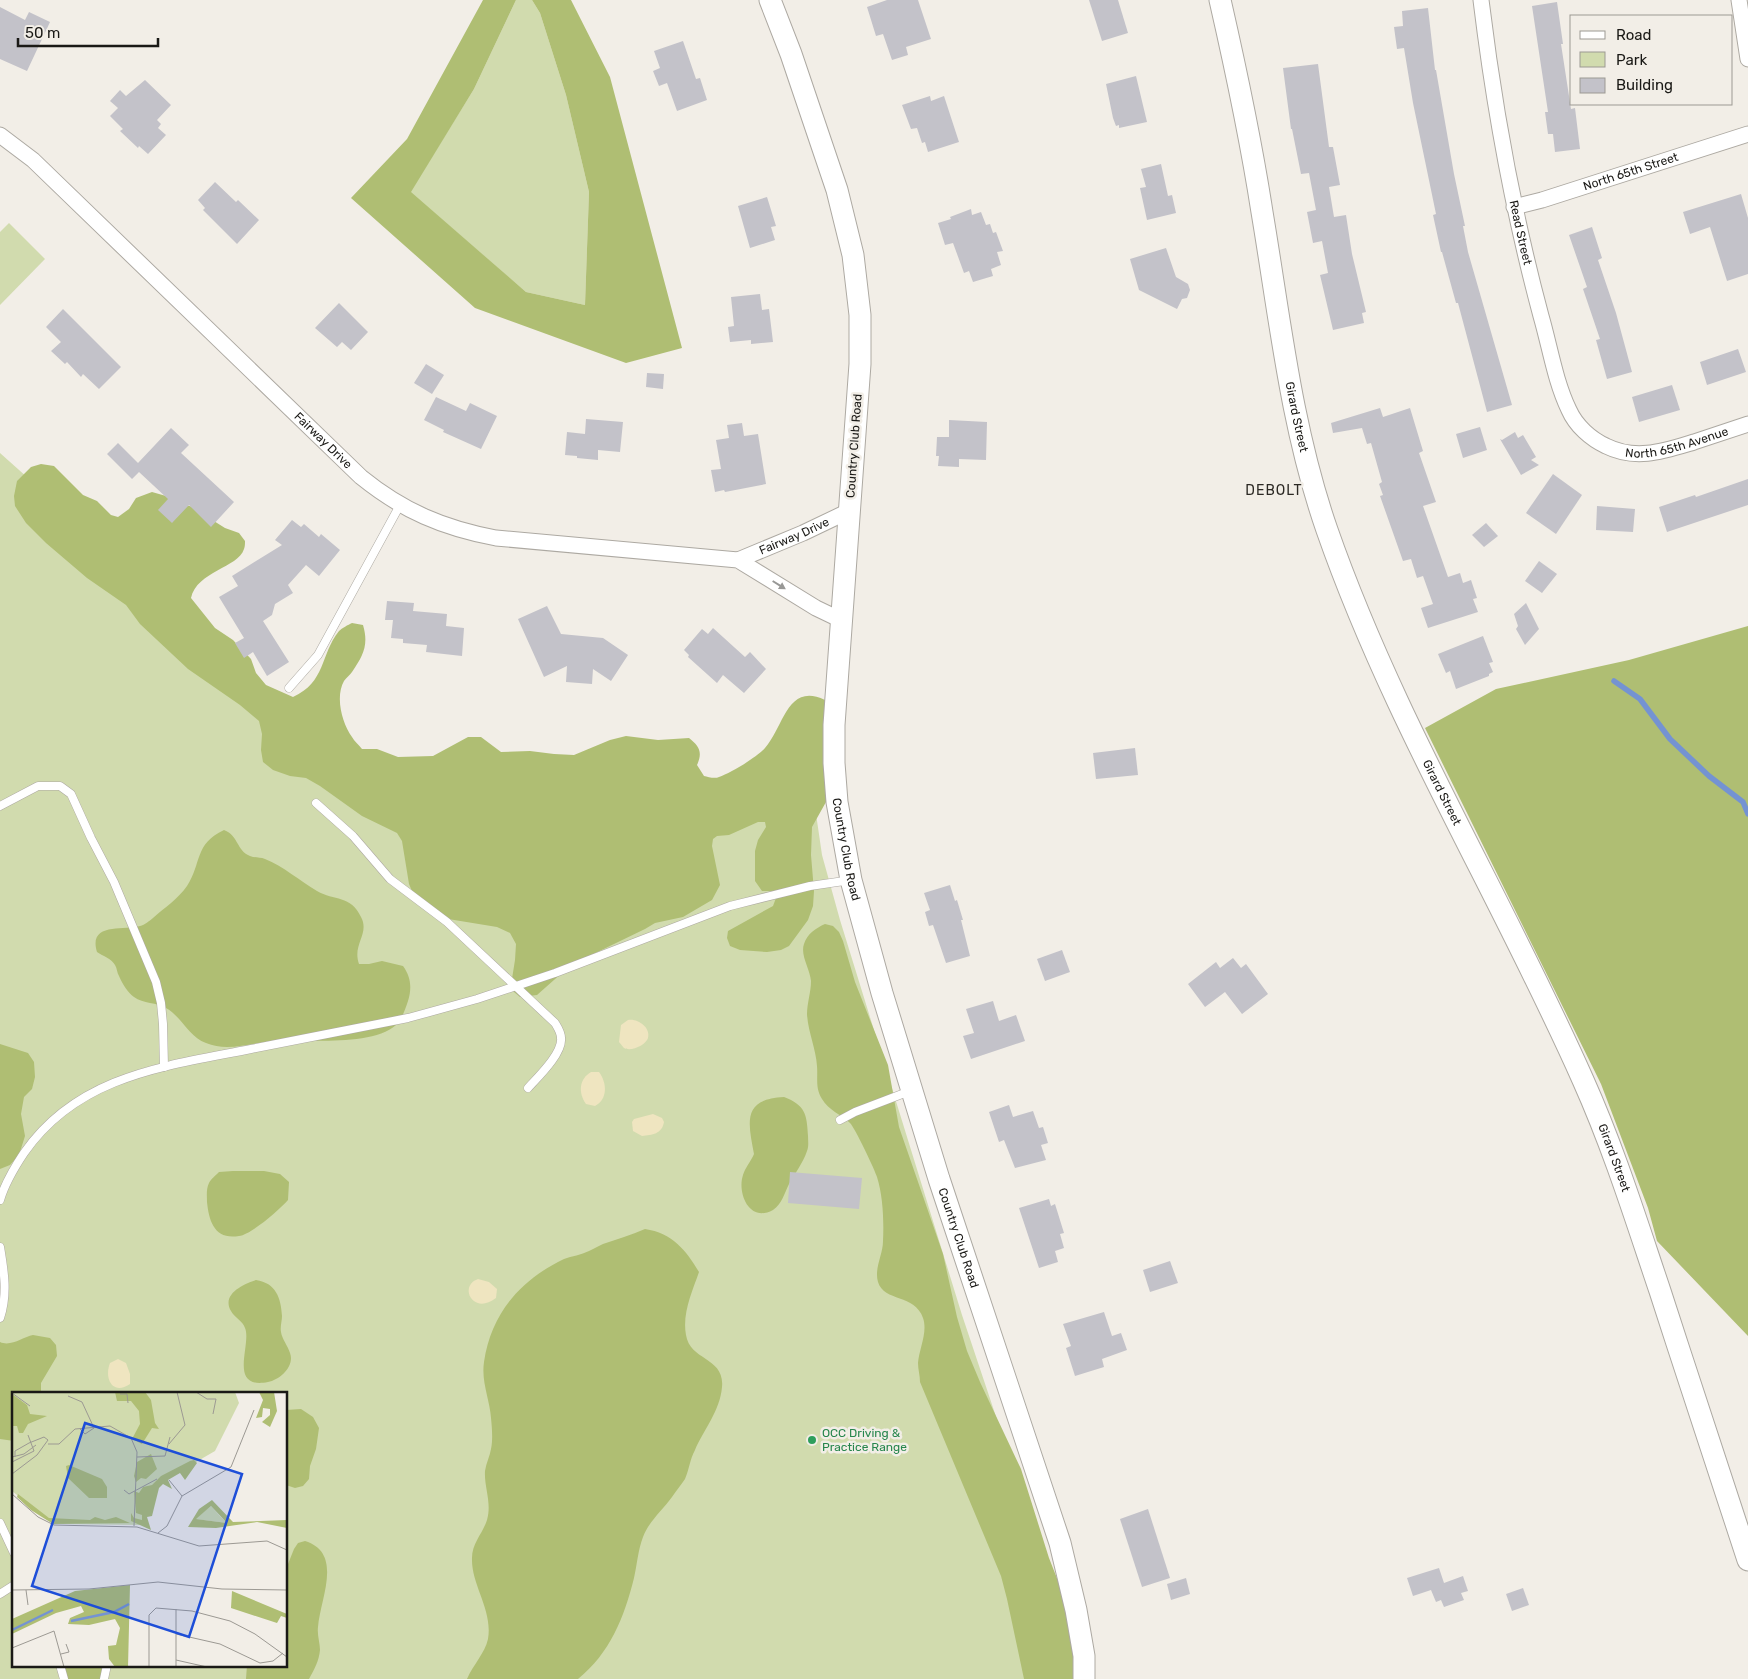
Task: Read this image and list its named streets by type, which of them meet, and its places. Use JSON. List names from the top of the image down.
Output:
{
  "streets": {
    "street": [
      "North 65th Street",
      "Read Street",
      "Girard Street",
      "North 65th Avenue",
      "Fairway Drive",
      "Country Club Road"
    ]
  },
  "crossings": [
    ["North 65th Street", "Read Street"],
    ["Read Street", "North 65th Avenue"],
    ["Fairway Drive", "Country Club Road"]
  ],
  "districts": ["DEBOLT"],
  "places": ["OCC Driving & Practice Range"],
  "legend": ["Road", "Park", "Building"],
  "scale_bar": "50 m"
}
